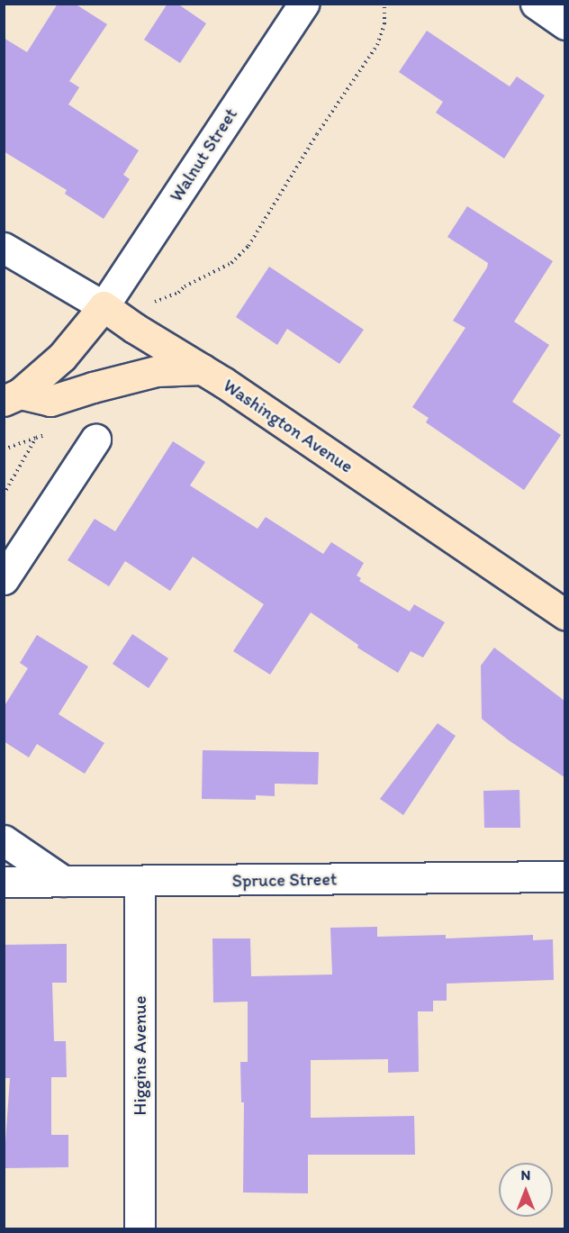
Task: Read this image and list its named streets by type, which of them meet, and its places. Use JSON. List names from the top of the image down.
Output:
{
  "streets": {
    "main road": ["Washington Avenue"],
    "street": ["Walnut Street", "Spruce Street", "Higgins Avenue"]
  },
  "crossings": [
    ["Walnut Street", "Washington Avenue"],
    ["Spruce Street", "Higgins Avenue"]
  ],
  "north": "top"
}
